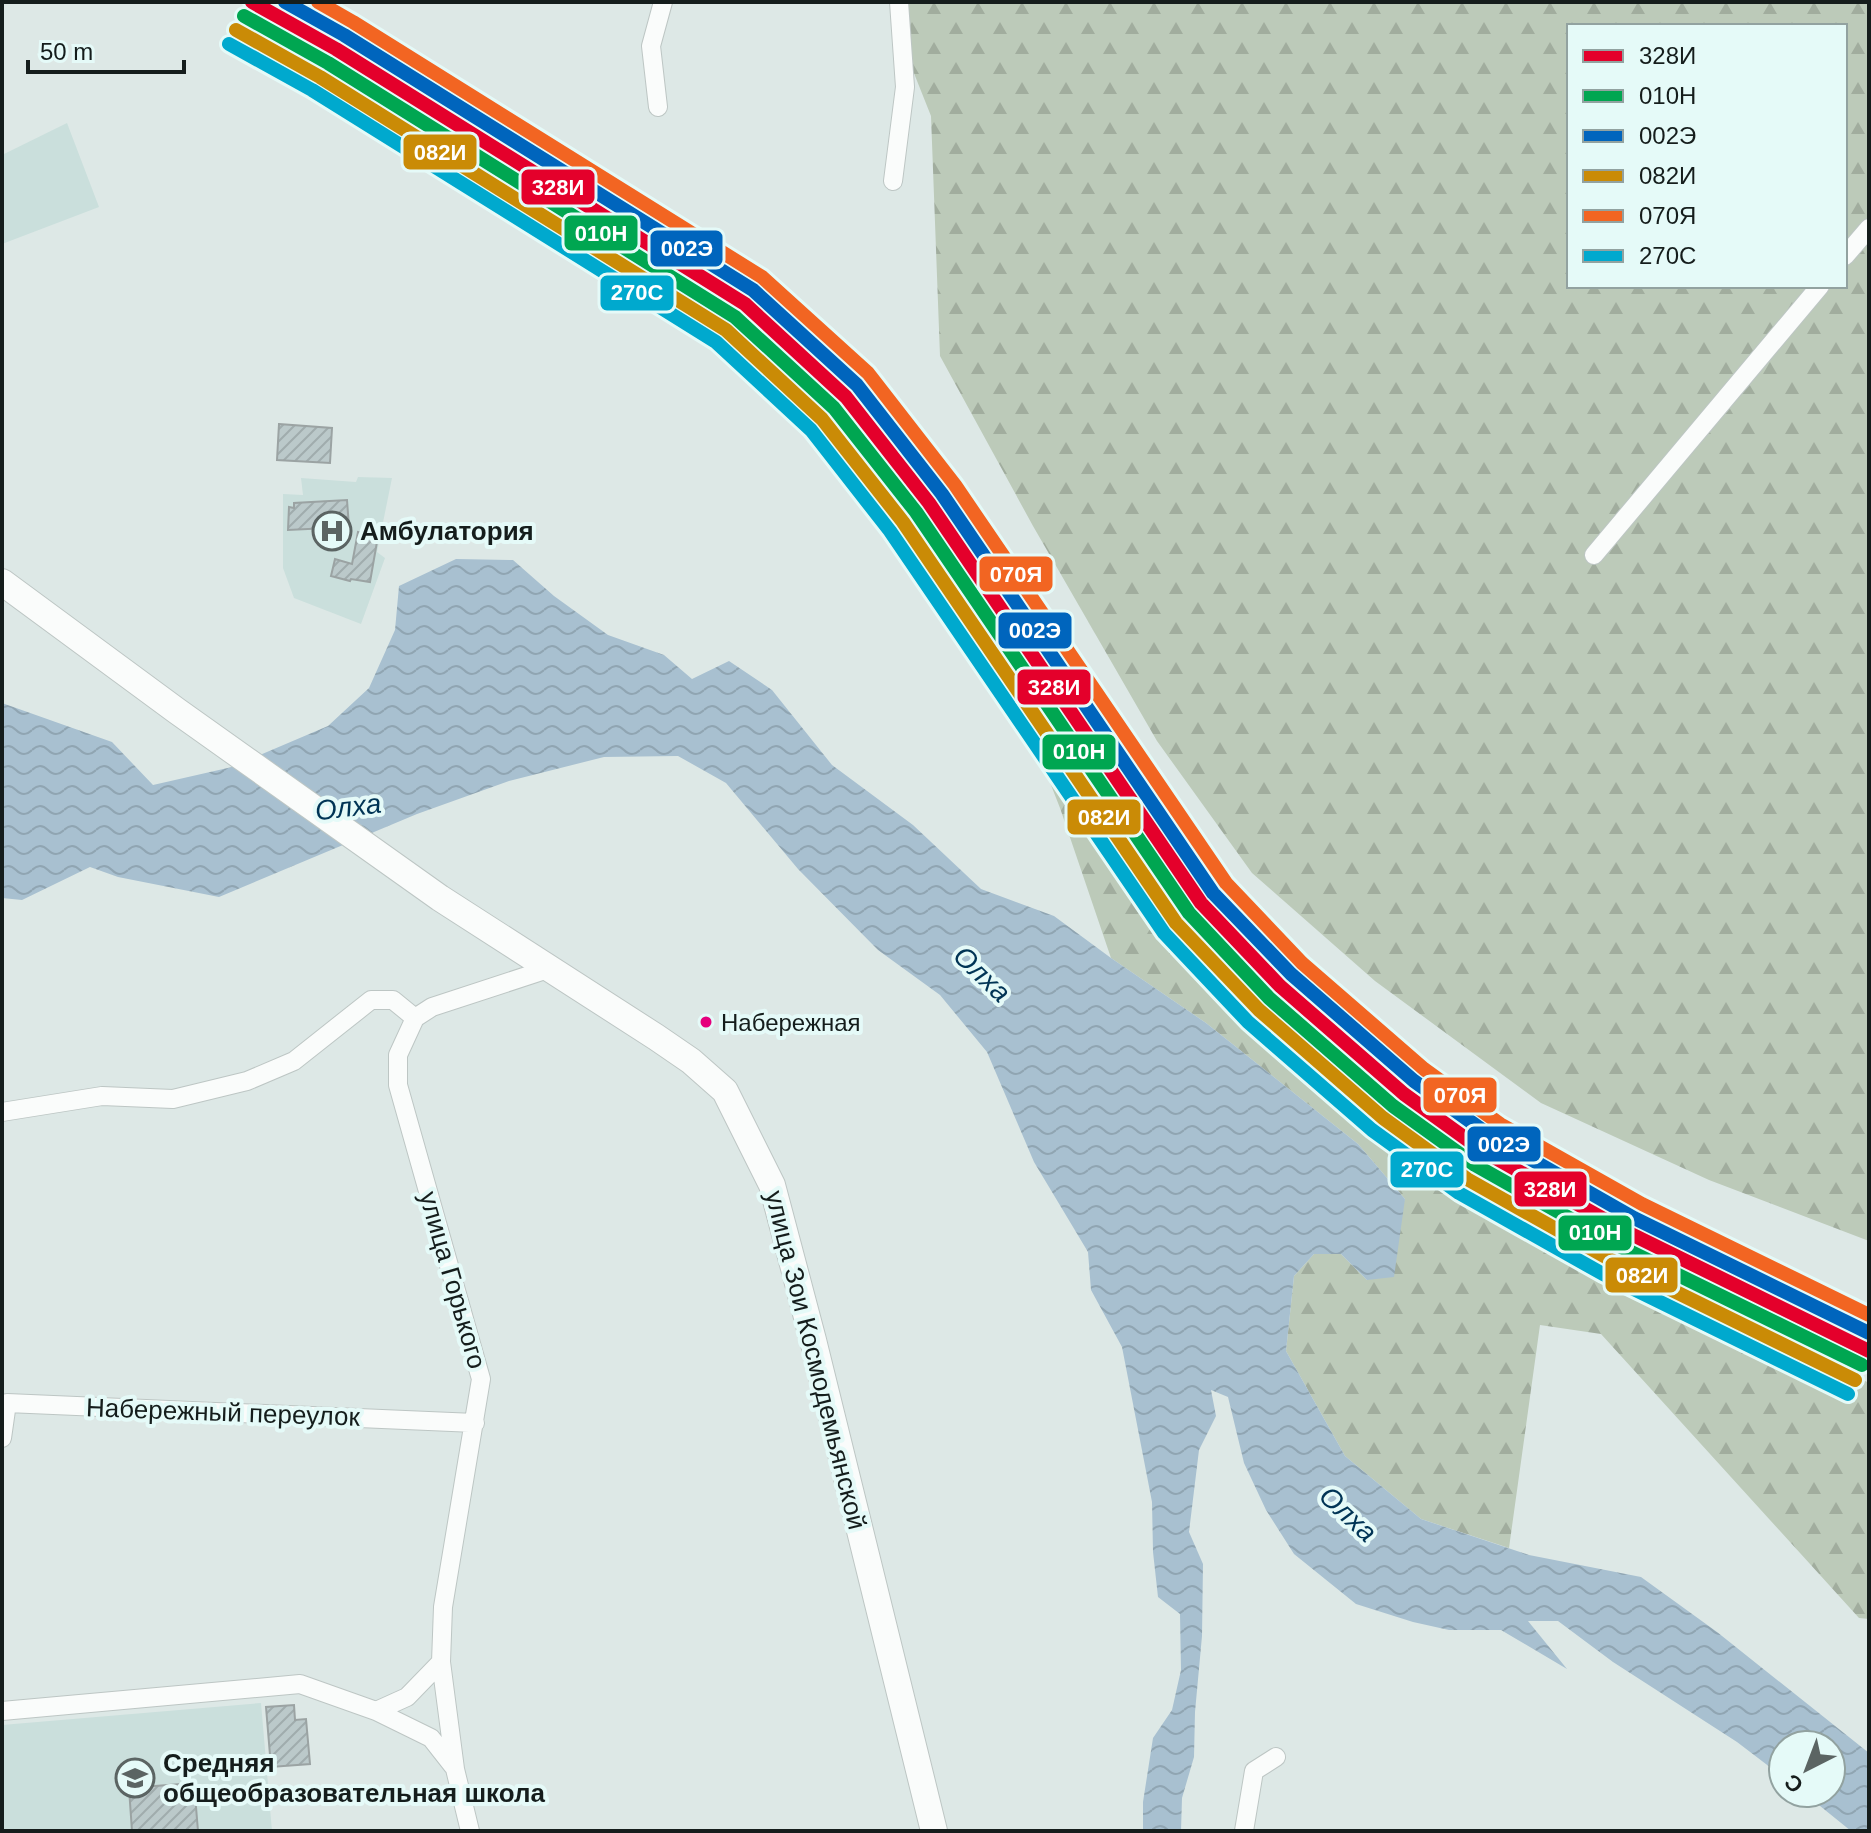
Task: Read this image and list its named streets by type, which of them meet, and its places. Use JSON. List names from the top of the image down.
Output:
{
  "streets": {
    "main road": ["улица Зои Космодемьянской"],
    "street": ["улица Горького", "Набережный переулок"]
  },
  "crossings": [
    ["улица Горького", "Набережный переулок"]
  ],
  "water": ["Олха"],
  "places": {
    "hospital": ["Амбулатория"],
    "other": ["Набережная"],
    "school or university": ["Средняя общеобразовательная школа"]
  },
  "lines": [
    "transit line 328И",
    "transit line 002Э",
    "transit line 070Я",
    "transit line 010Н",
    "transit line 082И",
    "transit line 270С"
  ],
  "legend": [
    "328И",
    "010Н",
    "002Э",
    "082И",
    "070Я",
    "270С"
  ],
  "scale_bar": "50 m",
  "north": "bottom left"
}
